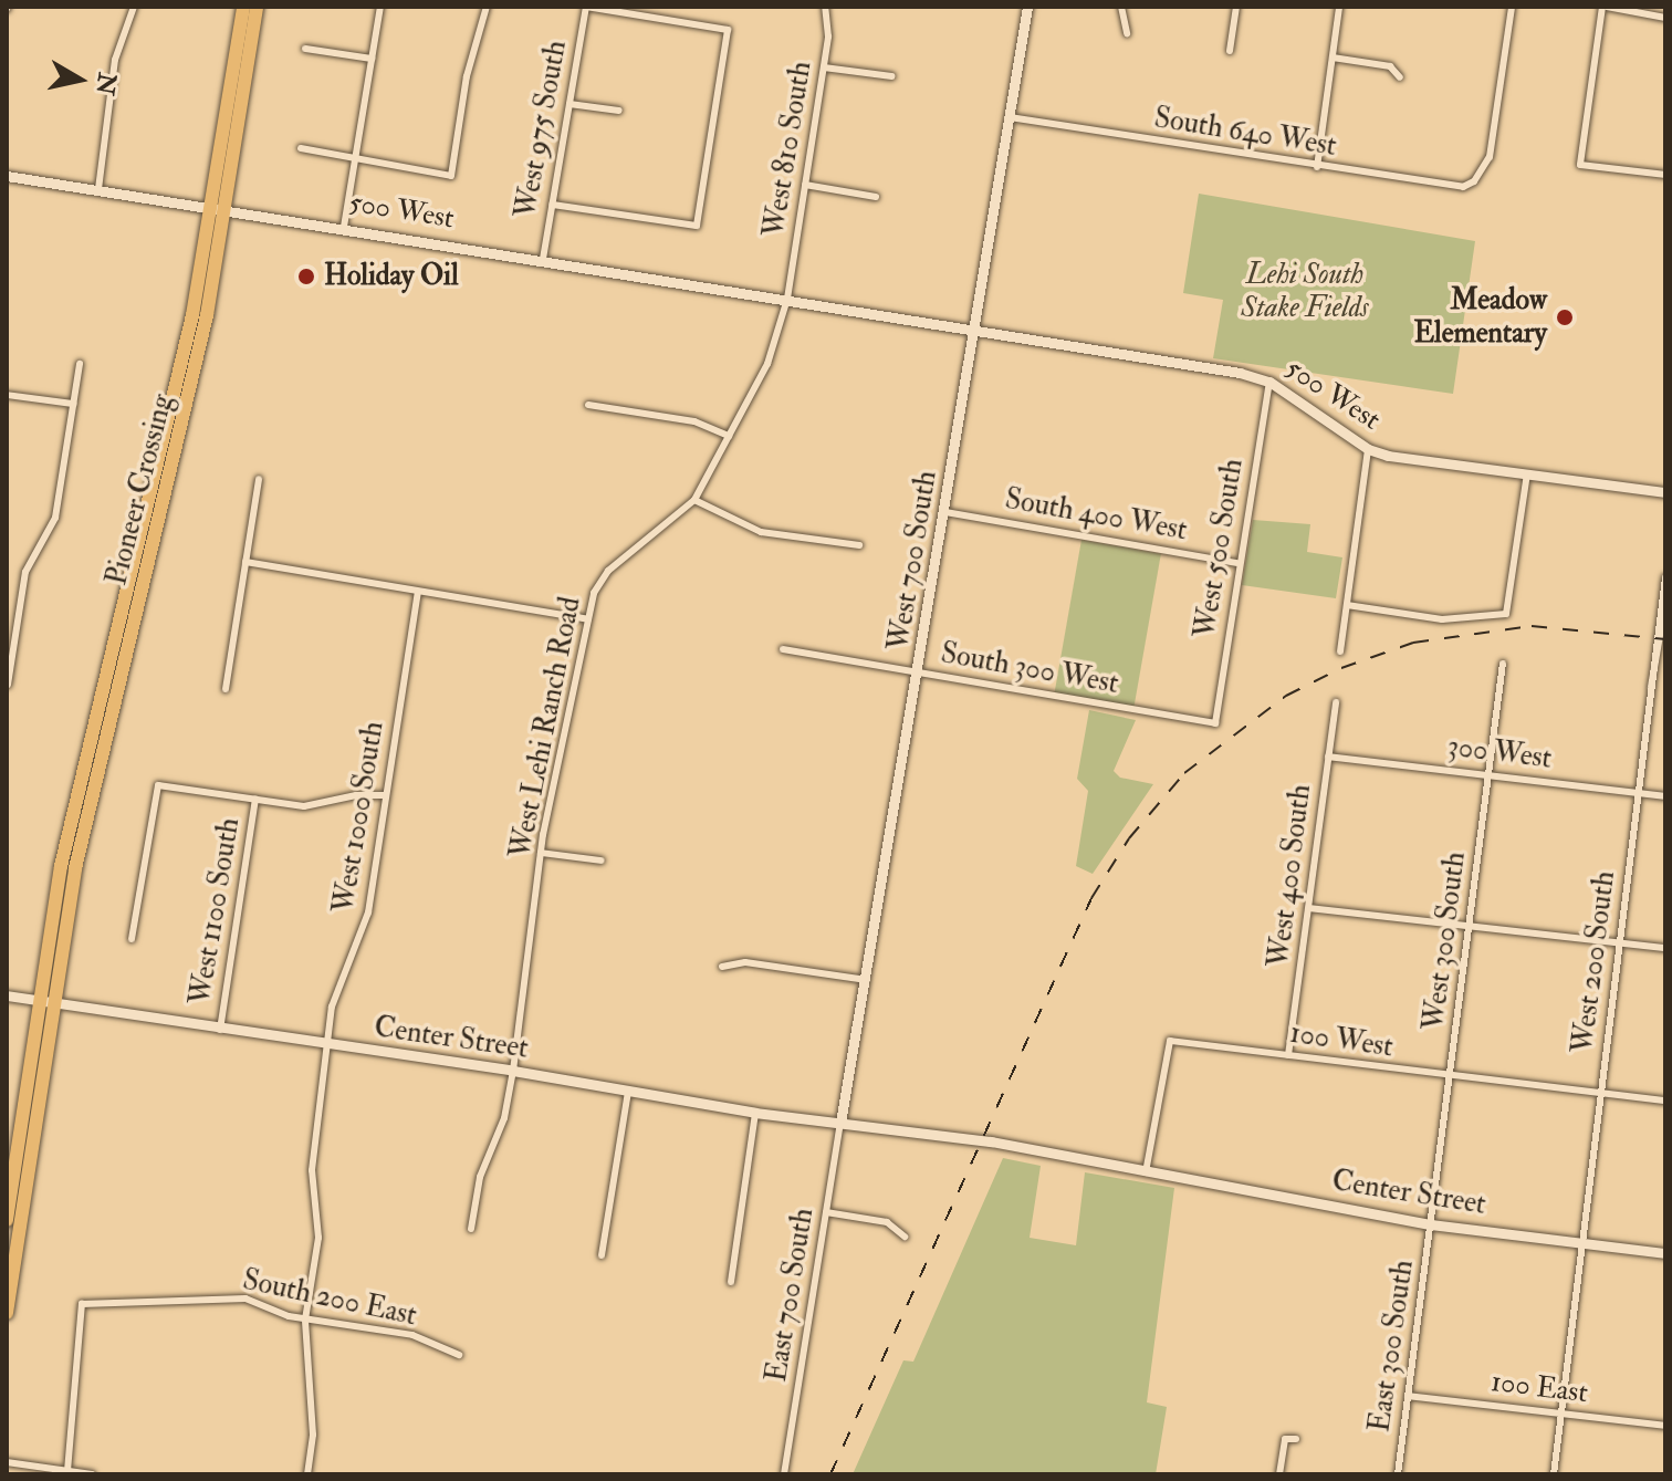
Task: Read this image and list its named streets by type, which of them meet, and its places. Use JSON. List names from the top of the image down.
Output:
{
  "streets": {
    "highway": ["Pioneer Crossing"],
    "street": [
      "West 975 South",
      "South 640 West",
      "West 810 South",
      "500 West",
      "South 400 West",
      "West 500 South",
      "West 700 South",
      "South 300 West",
      "West Lehi Ranch Road",
      "300 West",
      "West 1000 South",
      "West 400 South",
      "West 1100 South",
      "West 300 South",
      "West 200 South",
      "Center Street",
      "100 West",
      "East 700 South",
      "South 200 East",
      "East 300 South",
      "100 East"
    ]
  },
  "crossings": [
    ["West 975 South", "500 West"],
    ["South 640 West", "West 700 South"],
    ["West 810 South", "500 West"],
    ["West 810 South", "West Lehi Ranch Road"],
    ["500 West", "Pioneer Crossing"],
    ["500 West", "West 500 South"],
    ["500 West", "West 700 South"],
    ["500 West", "West Lehi Ranch Road"],
    ["Pioneer Crossing", "Center Street"],
    ["South 400 West", "West 500 South"],
    ["South 400 West", "West 700 South"],
    ["West 500 South", "South 300 West"],
    ["West 700 South", "South 300 West"],
    ["West 700 South", "Center Street"],
    ["West 700 South", "East 700 South"],
    ["West Lehi Ranch Road", "Center Street"],
    ["300 West", "West 400 South"],
    ["300 West", "West 300 South"],
    ["300 West", "West 200 South"],
    ["West 1000 South", "Center Street"],
    ["West 1000 South", "South 200 East"],
    ["West 400 South", "100 West"],
    ["West 1100 South", "Center Street"],
    ["West 300 South", "Center Street"],
    ["West 300 South", "100 West"],
    ["West 300 South", "East 300 South"],
    ["West 200 South", "Center Street"],
    ["West 200 South", "100 West"],
    ["West 200 South", "100 East"],
    ["Center Street", "100 West"],
    ["Center Street", "East 700 South"],
    ["Center Street", "East 300 South"],
    ["East 300 South", "100 East"]
  ],
  "parks": ["Lehi South Stake Fields"],
  "places": ["Holiday Oil", "Meadow Elementary"],
  "north": "right"
}
